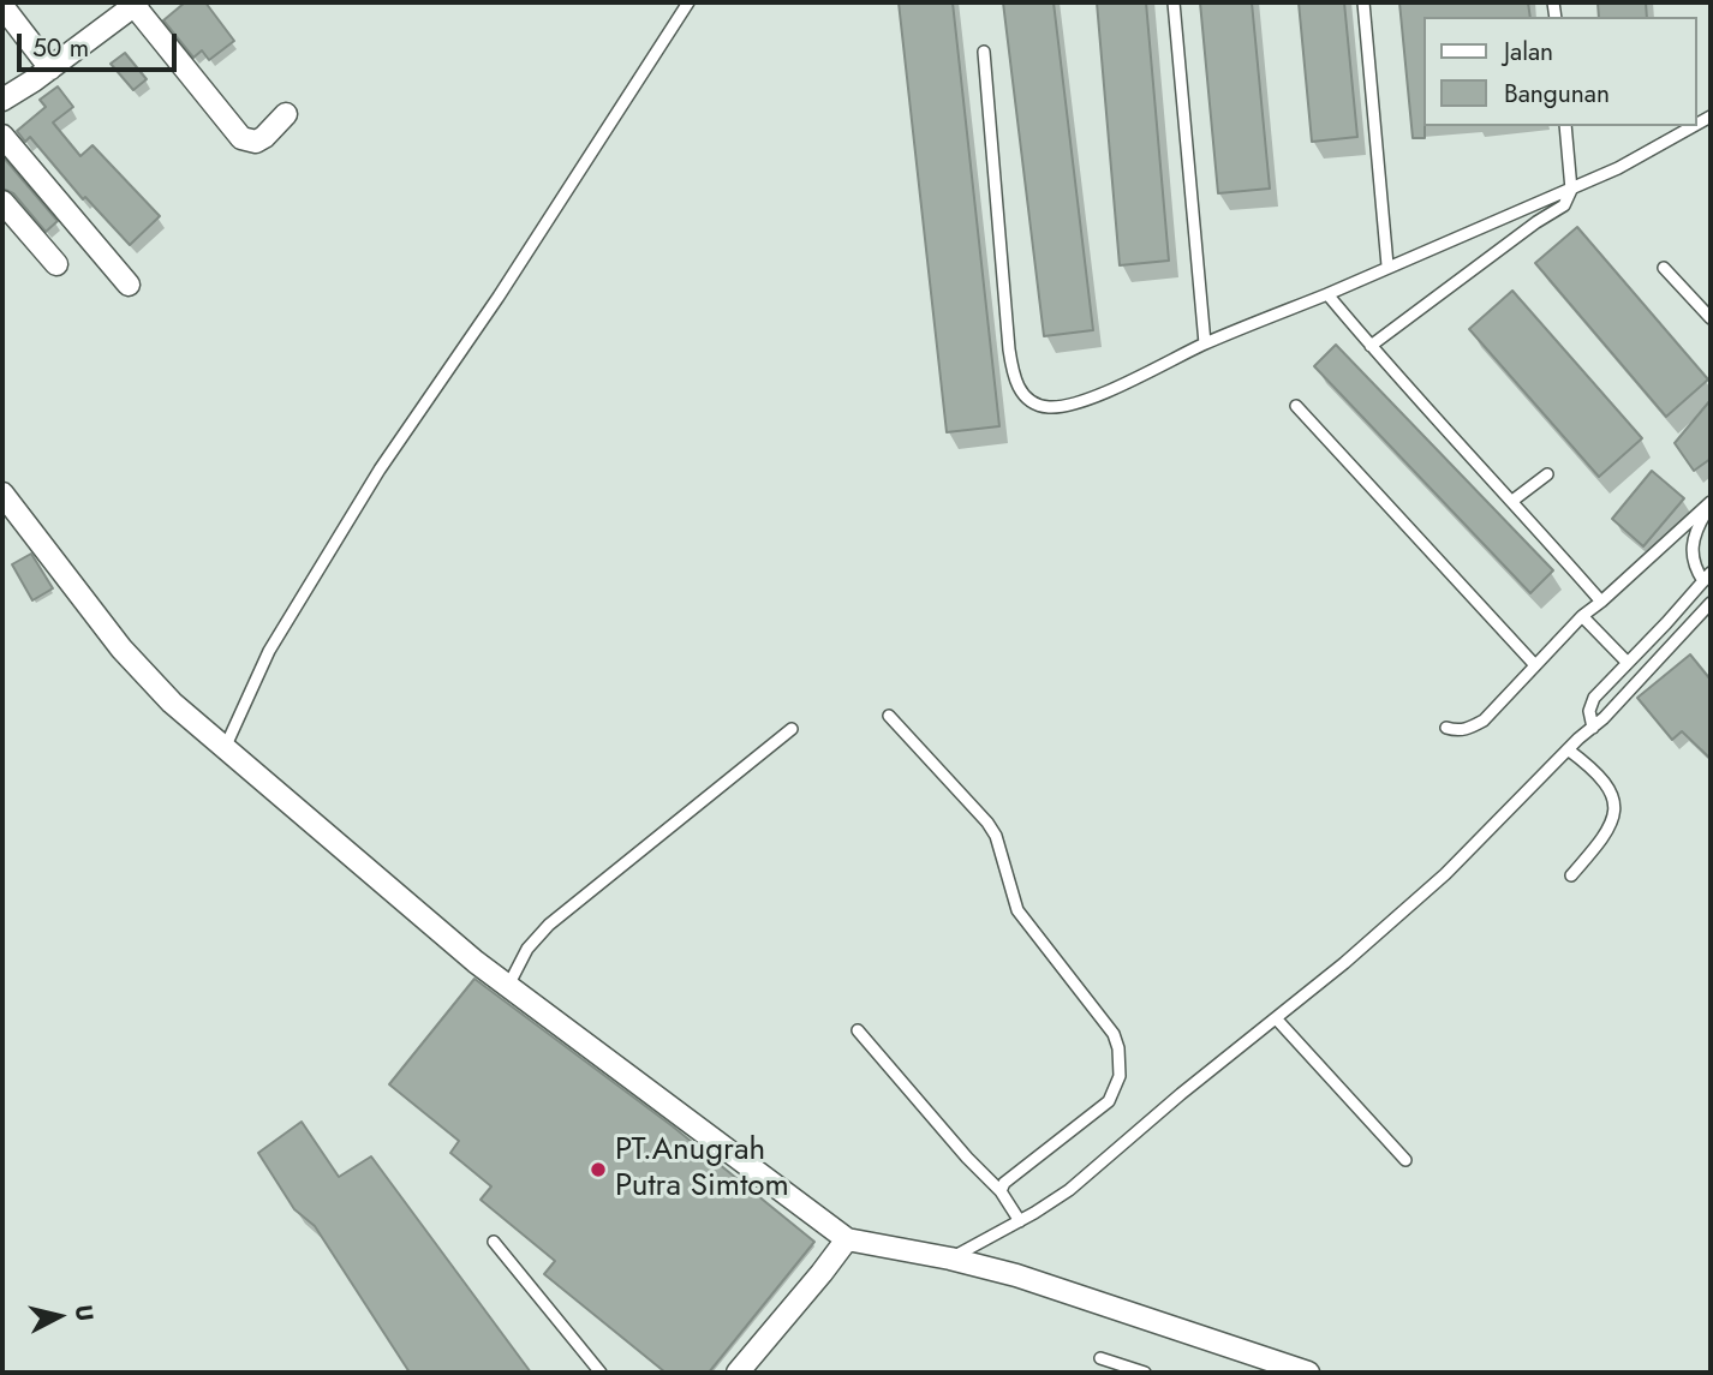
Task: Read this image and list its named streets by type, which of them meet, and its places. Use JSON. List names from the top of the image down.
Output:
{
  "places": ["PT.Anugrah Putra Simtom"],
  "legend": ["Jalan", "Bangunan"],
  "scale_bar": "50 m",
  "north": "right"
}
